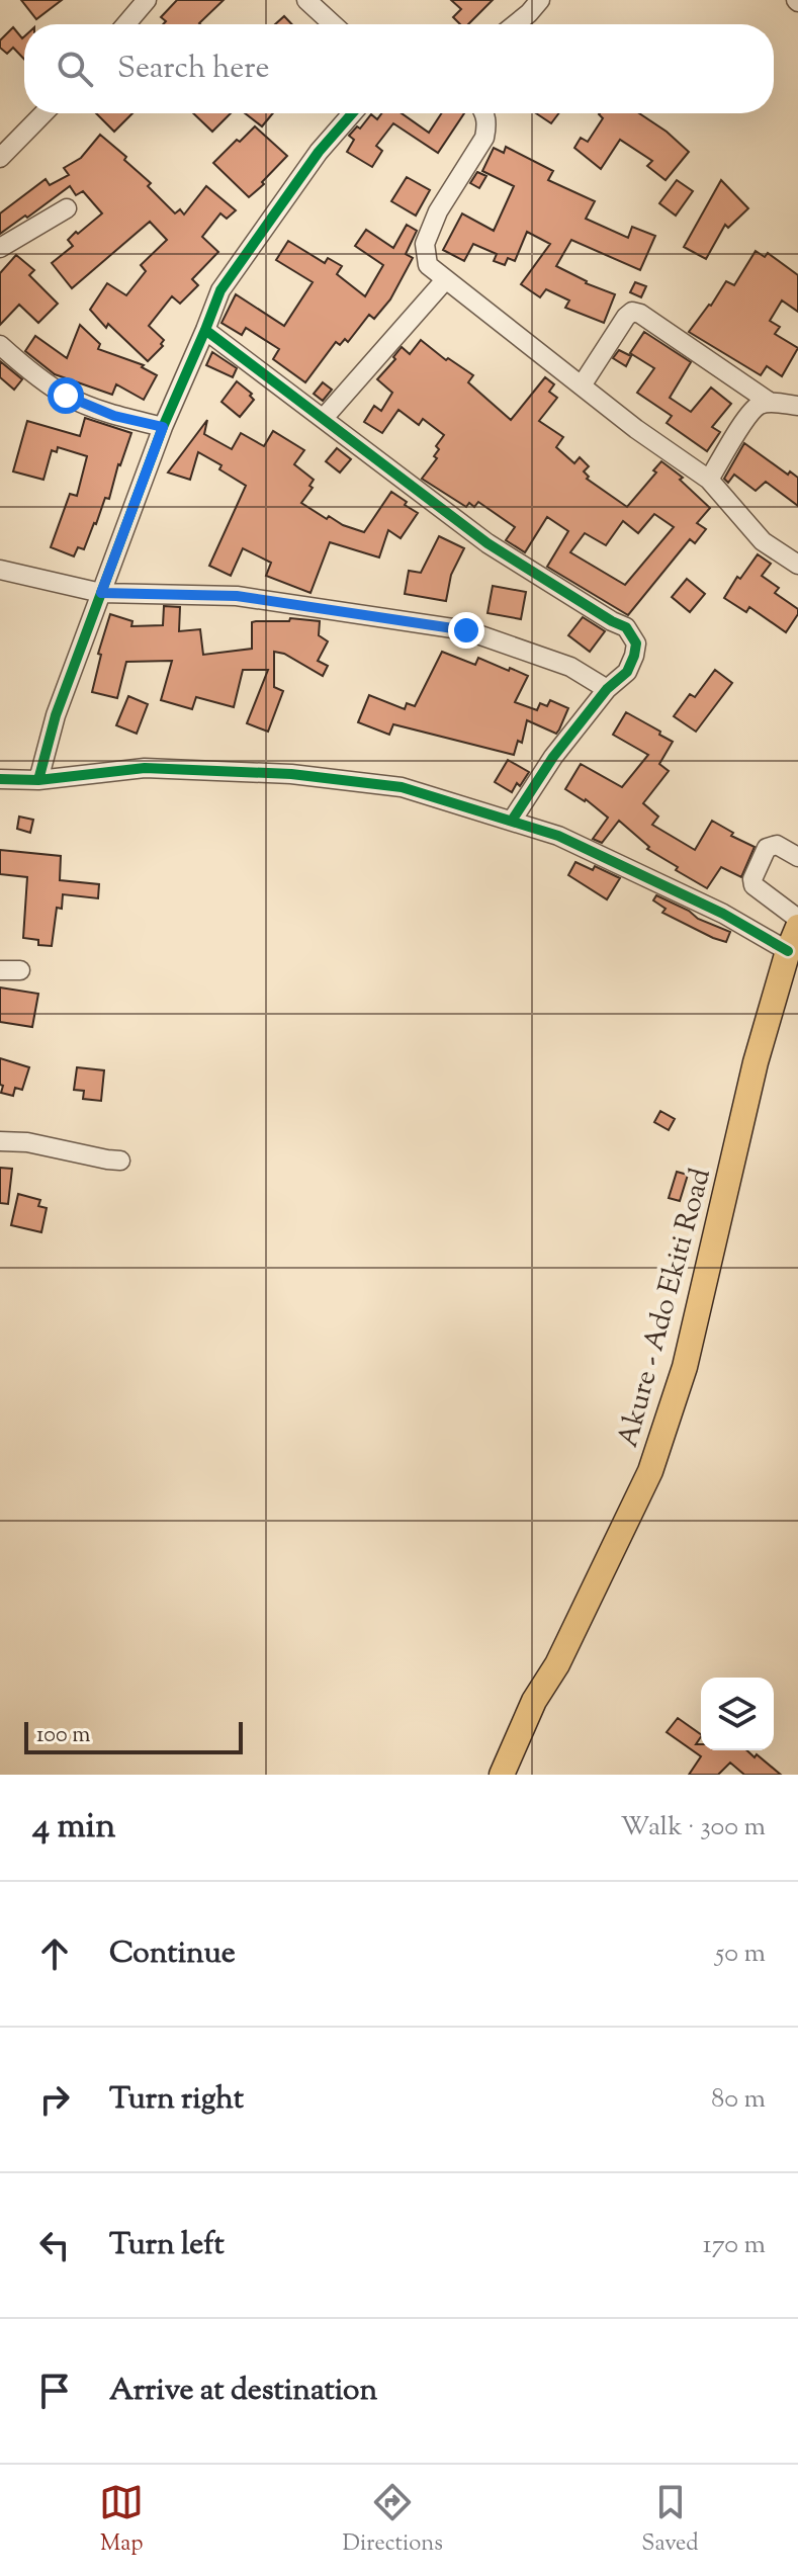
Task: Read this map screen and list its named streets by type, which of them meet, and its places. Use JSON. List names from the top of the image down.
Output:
{
  "streets": {
    "main road": ["Akure - Ado Ekiti Road"]
  },
  "scale_bar": "100 m",
  "page": {
    "search": "Search here",
    "scale": "100 m",
    "heading": ["4 min", "Walk · 300 m"],
    "list": [
      ["Continue", "50 m"],
      ["Turn right", "80 m"],
      ["Turn left", "170 m"],
      "Arrive at destination"
    ],
    "nav": ["Map", "Directions", "Saved"]
  }
}
